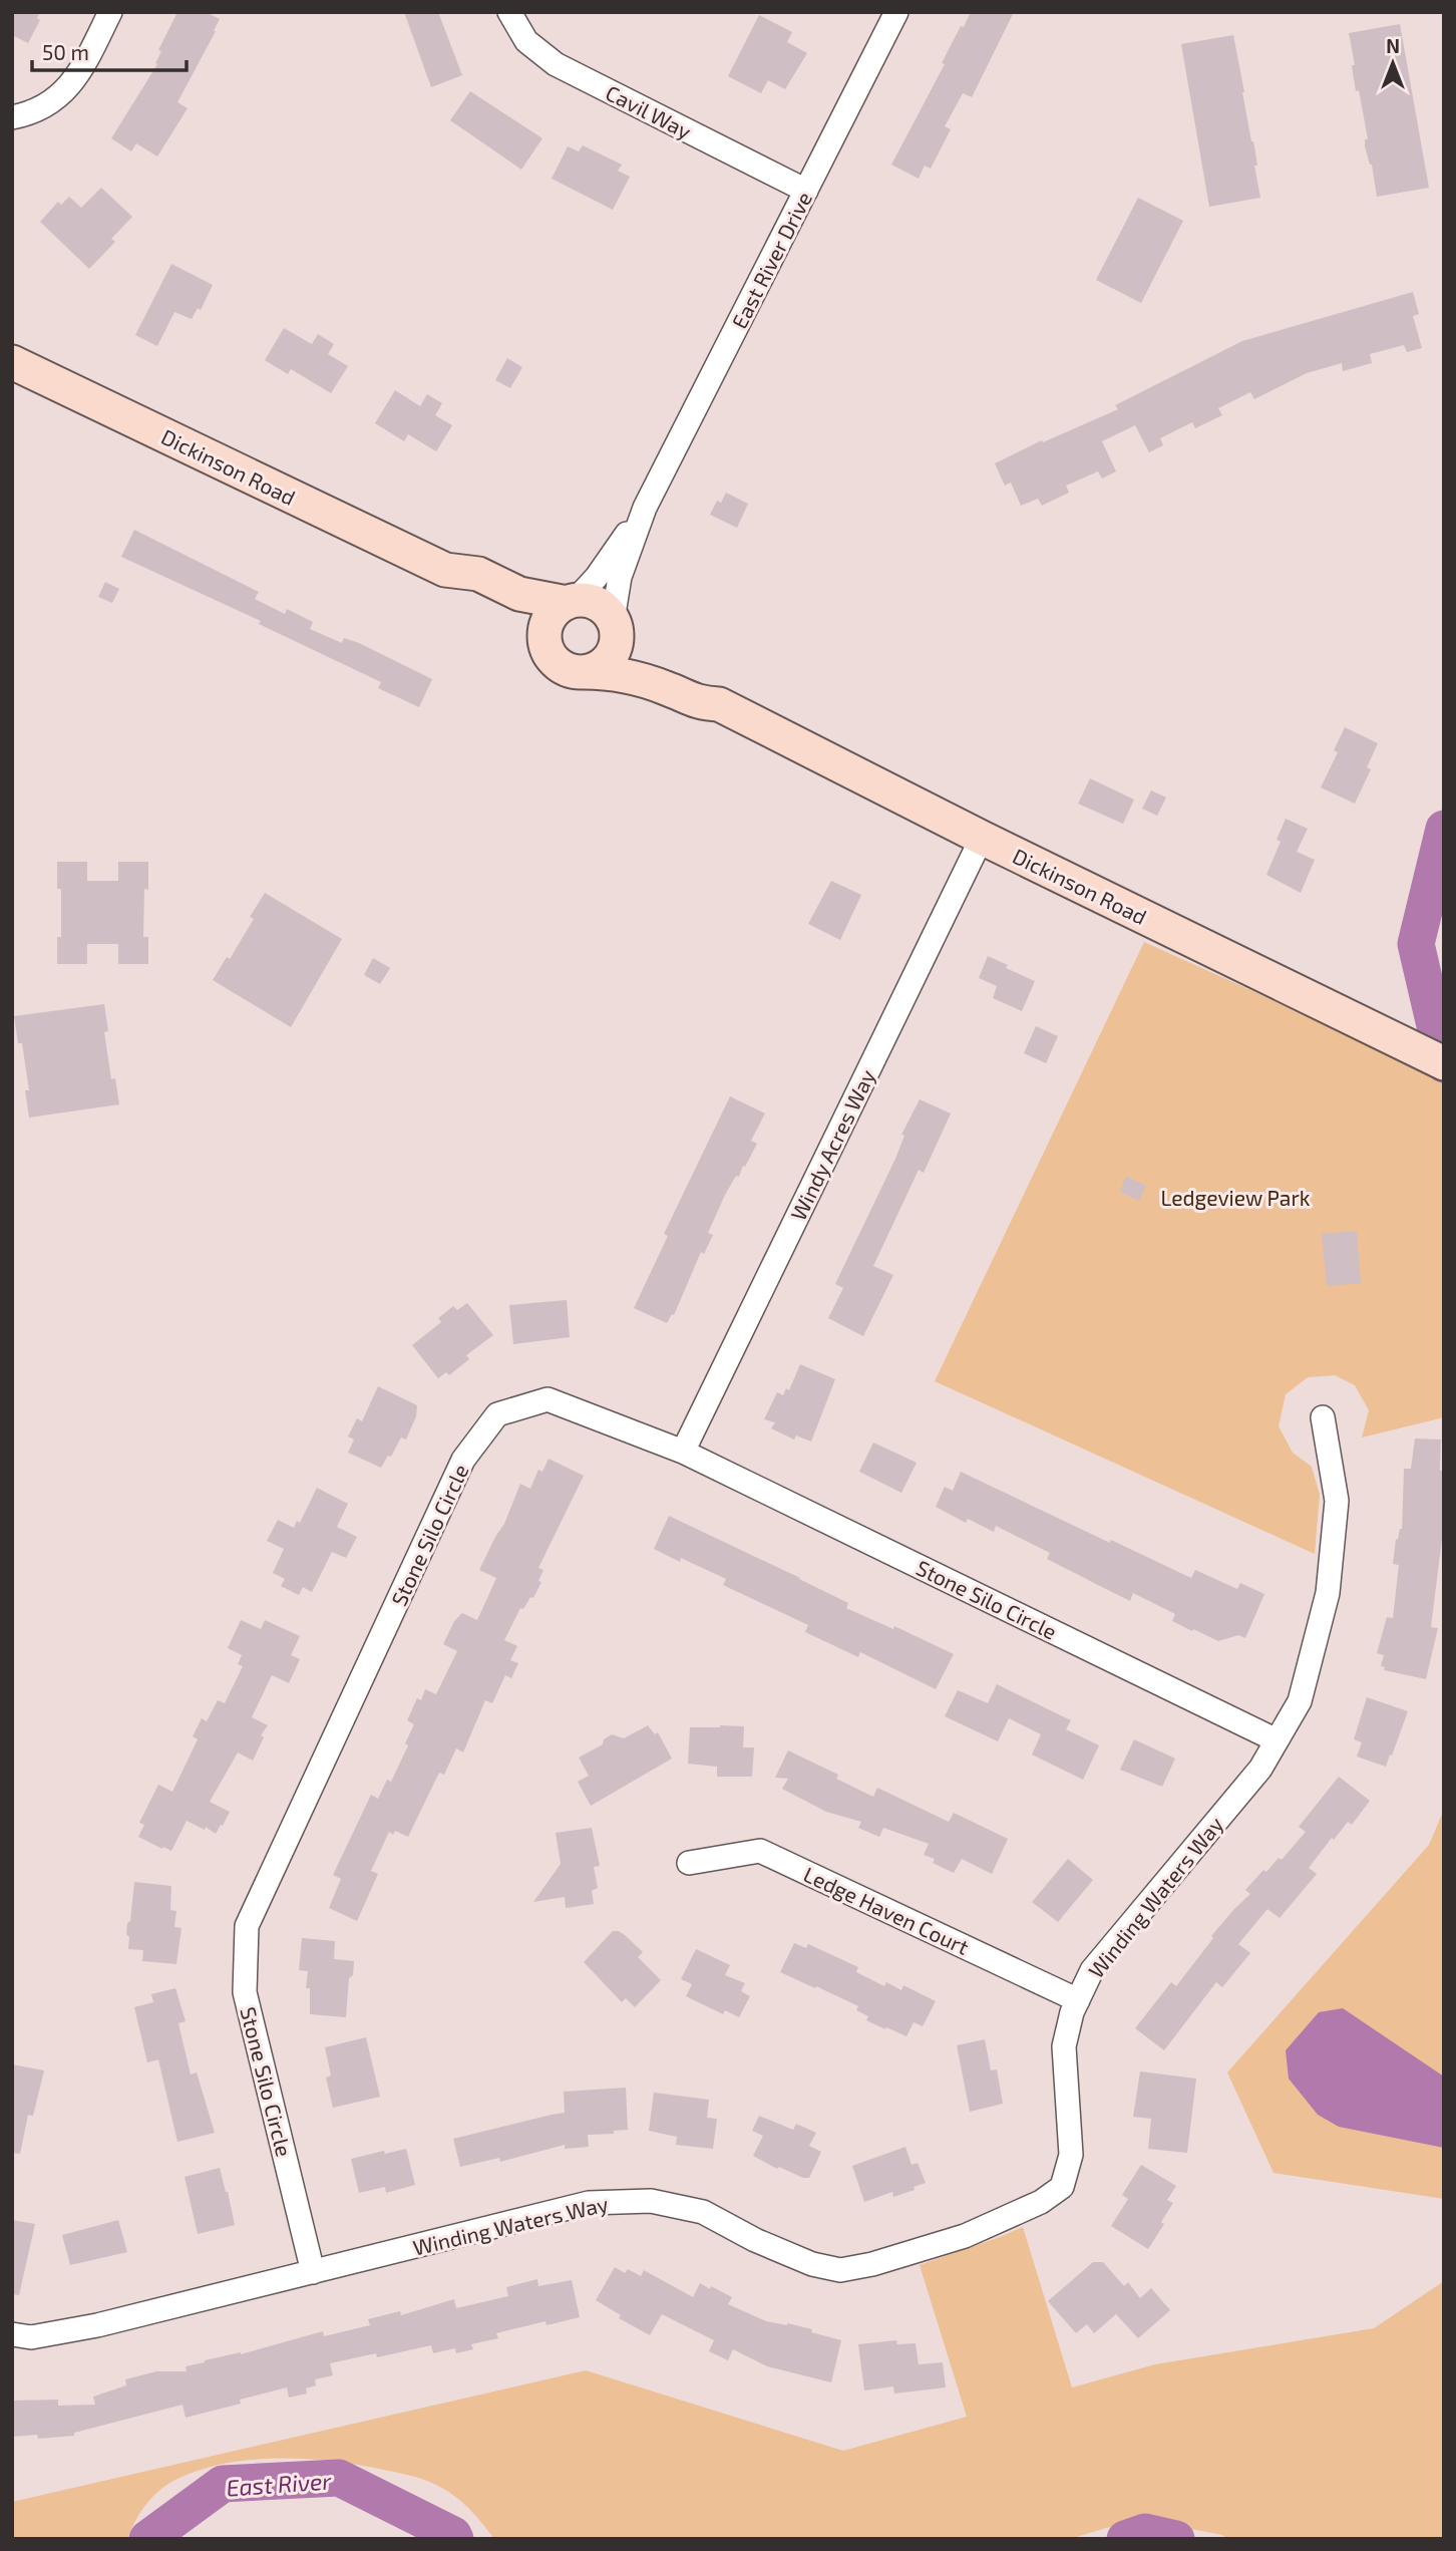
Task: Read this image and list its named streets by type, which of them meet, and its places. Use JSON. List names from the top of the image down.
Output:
{
  "streets": {
    "street": [
      "Cavil Way",
      "East River Drive",
      "Dickinson Road",
      "Windy Acres Way",
      "Stone Silo Circle",
      "Winding Waters Way",
      "Ledge Haven Court"
    ]
  },
  "crossings": [
    ["Cavil Way", "East River Drive"],
    ["East River Drive", "Dickinson Road"],
    ["Dickinson Road", "Windy Acres Way"],
    ["Windy Acres Way", "Stone Silo Circle"],
    ["Stone Silo Circle", "Winding Waters Way"],
    ["Winding Waters Way", "Ledge Haven Court"]
  ],
  "water": ["East River"],
  "parks": ["Ledgeview Park"],
  "scale_bar": "50 m",
  "north": "top"
}
